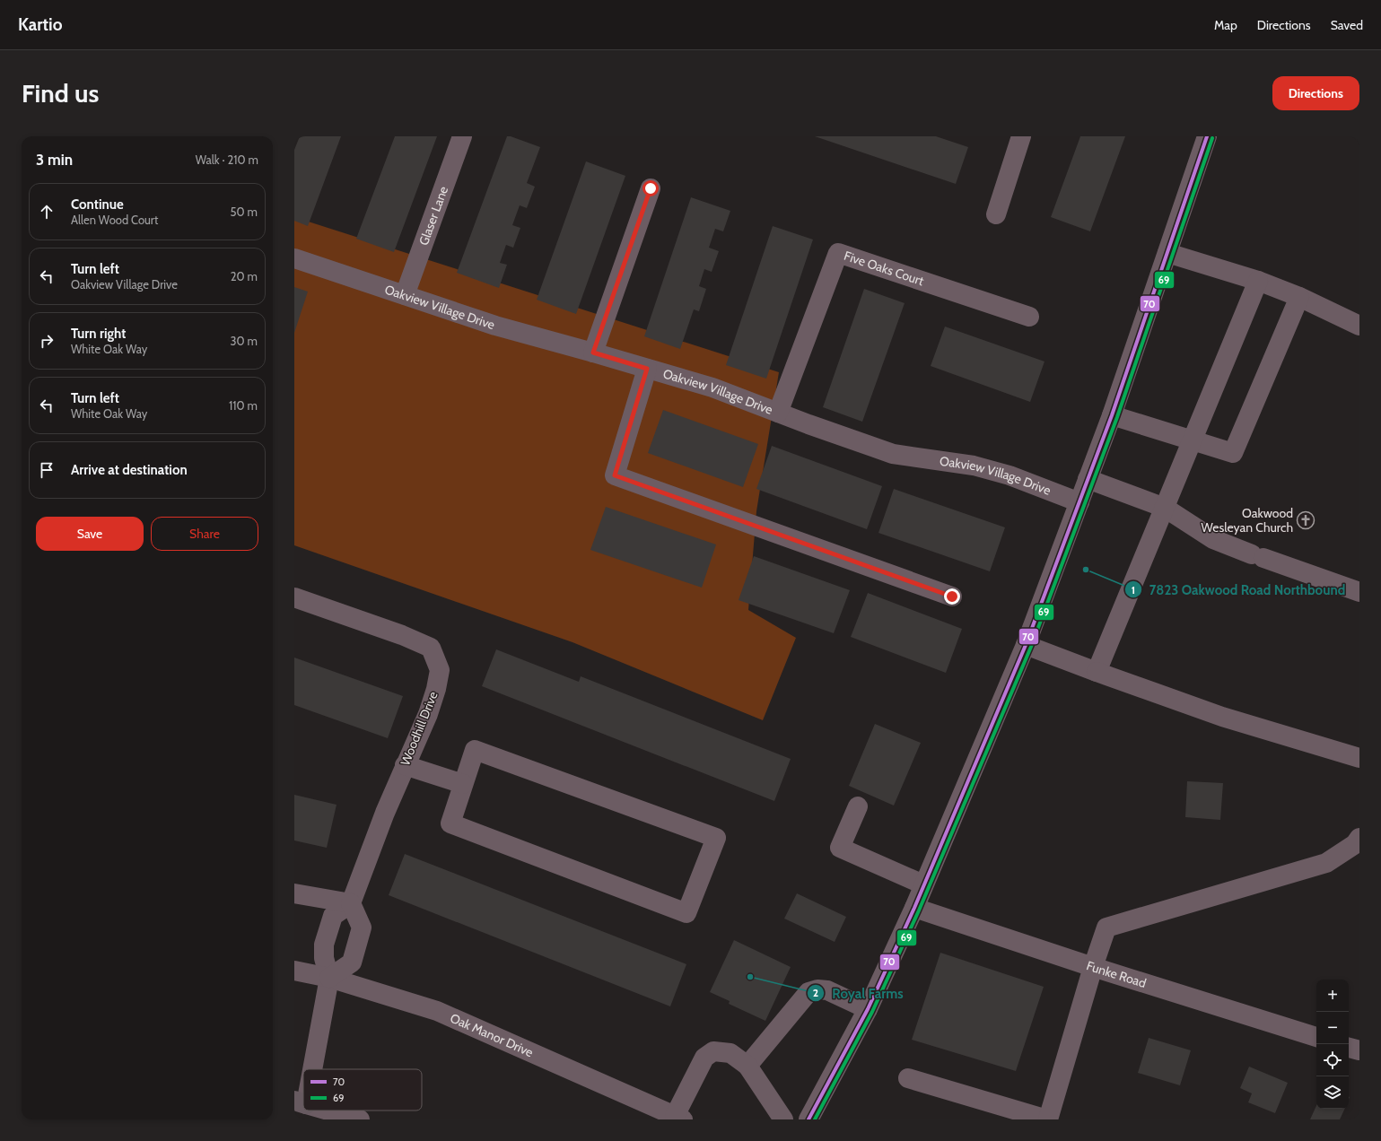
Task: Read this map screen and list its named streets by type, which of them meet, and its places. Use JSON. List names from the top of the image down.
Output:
{
  "streets": {
    "street": [
      "Glaser Lane",
      "Five Oaks Court",
      "Oakview Village Drive",
      "Woodhill Drive",
      "Funke Road",
      "Oak Manor Drive"
    ]
  },
  "crossings": [
    ["Glaser Lane", "Oakview Village Drive"],
    ["Five Oaks Court", "Oakview Village Drive"]
  ],
  "places": {
    "church": ["Oakwood Wesleyan Church"],
    "other": ["7823 Oakwood Road Northbound", "Royal Farms"]
  },
  "lines": ["transit line 70", "transit line 69"],
  "legend": ["70", "69"],
  "page": {
    "header": "Kartio",
    "nav": ["Map", "Directions", "Saved"],
    "buttons": [
      "Directions",
      ["Save", "Share"]
    ],
    "title": "Find us",
    "heading": ["3 min", "Walk · 210 m"],
    "list": [
      ["Continue", "Allen Wood Court", "50 m"],
      ["Turn left", "Oakview Village Drive", "20 m"],
      ["Turn right", "White Oak Way", "30 m"],
      ["Turn left", "White Oak Way", "110 m"],
      "Arrive at destination"
    ],
    "map_buttons": ["+", "−"]
  }
}
